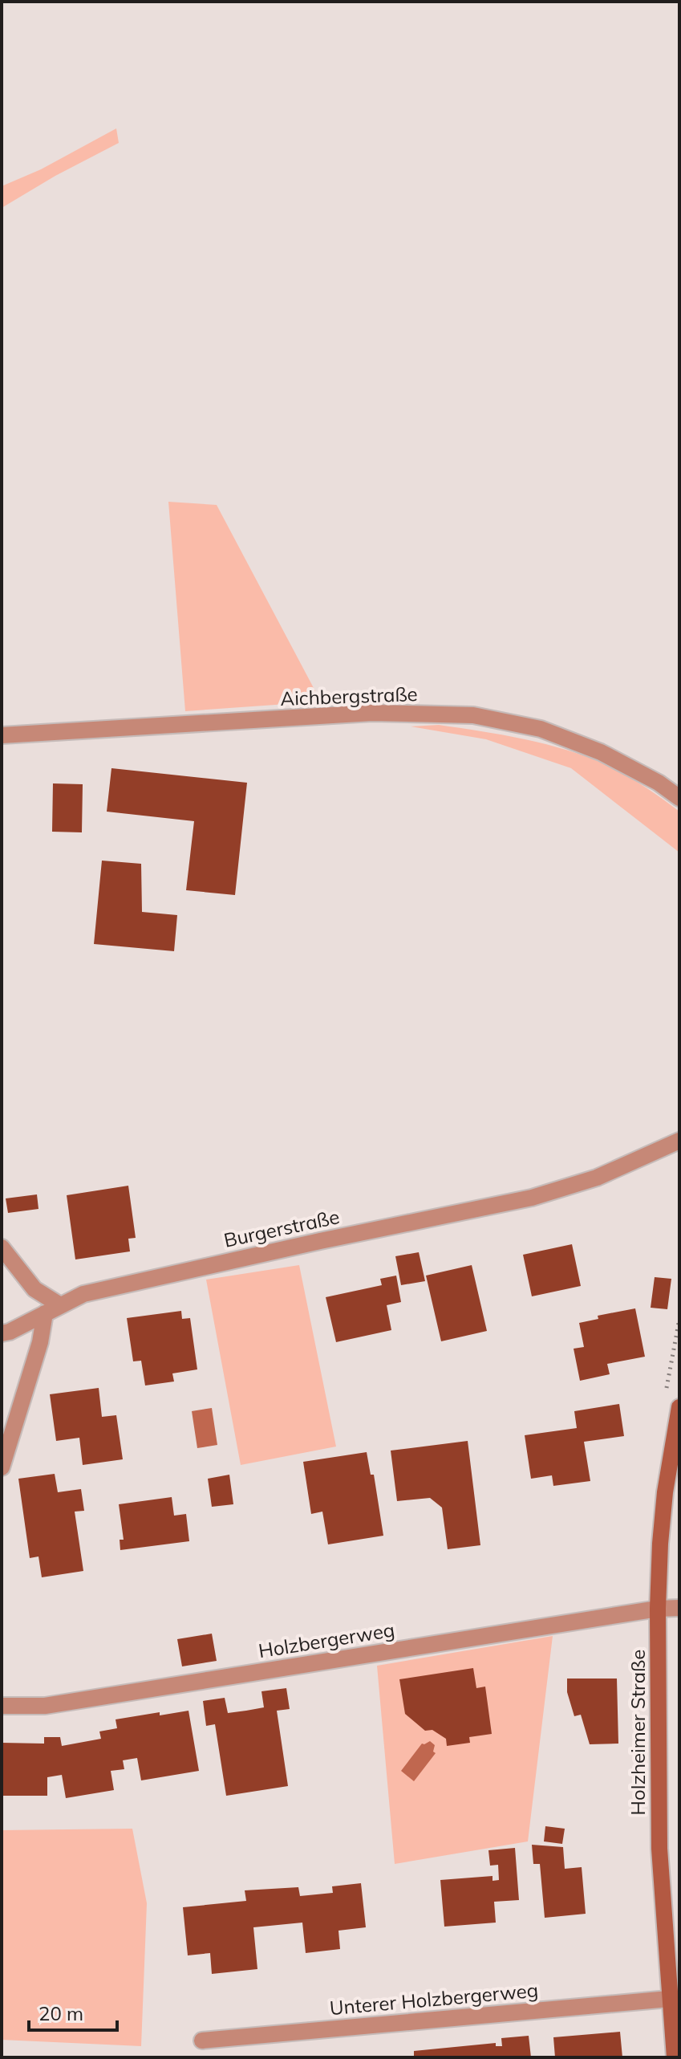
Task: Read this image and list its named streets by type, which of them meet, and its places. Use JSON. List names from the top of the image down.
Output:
{
  "streets": {
    "street": [
      "Aichbergstraße",
      "Burgerstraße",
      "Holzbergerweg",
      "Holzheimer Straße",
      "Unterer Holzbergerweg"
    ]
  },
  "crossings": [
    ["Holzbergerweg", "Holzheimer Straße"],
    ["Holzheimer Straße", "Unterer Holzbergerweg"]
  ],
  "scale_bar": "20 m"
}
